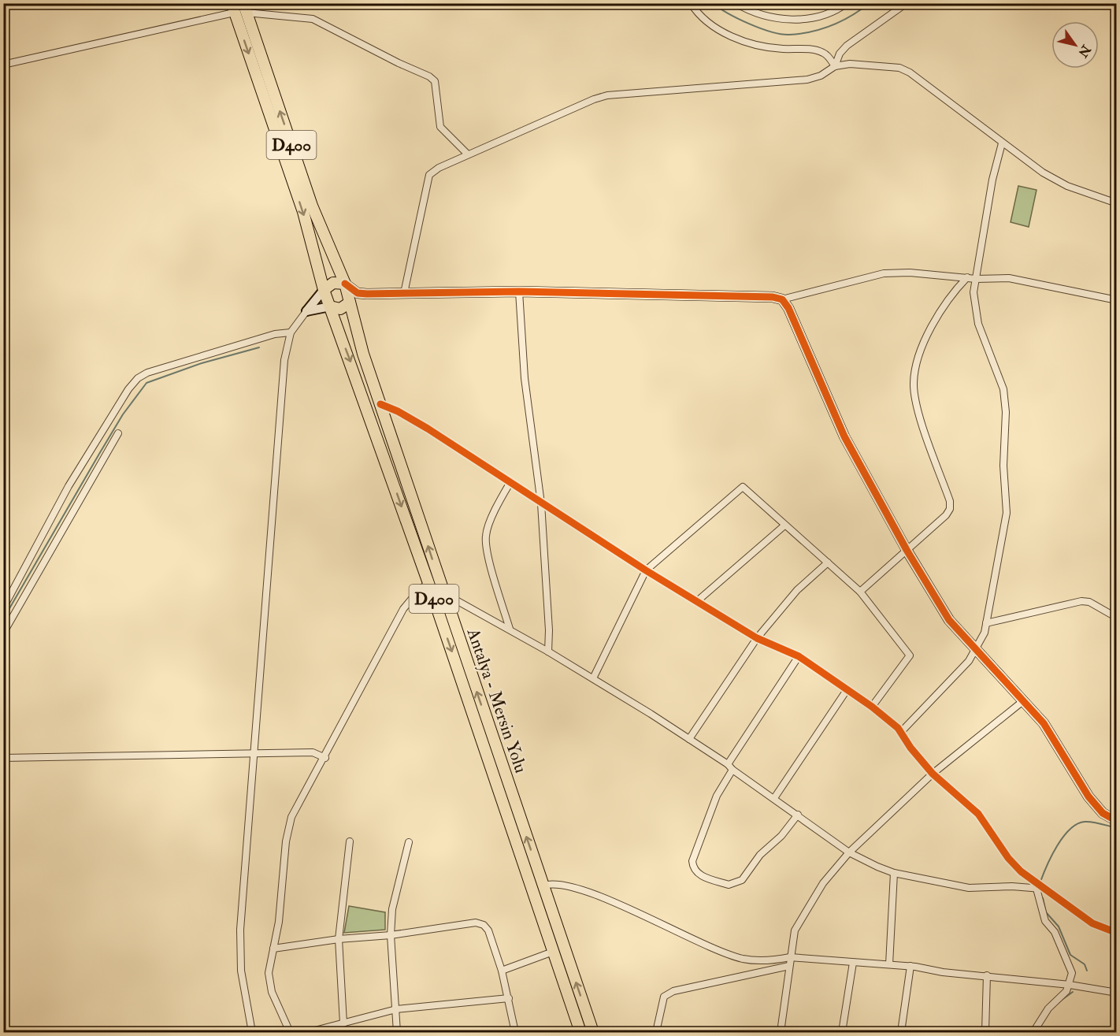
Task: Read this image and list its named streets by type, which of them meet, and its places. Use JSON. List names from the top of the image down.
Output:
{
  "streets": {
    "highway": ["D400", "Antalya - Mersin Yolu"]
  },
  "north": "bottom right"
}
